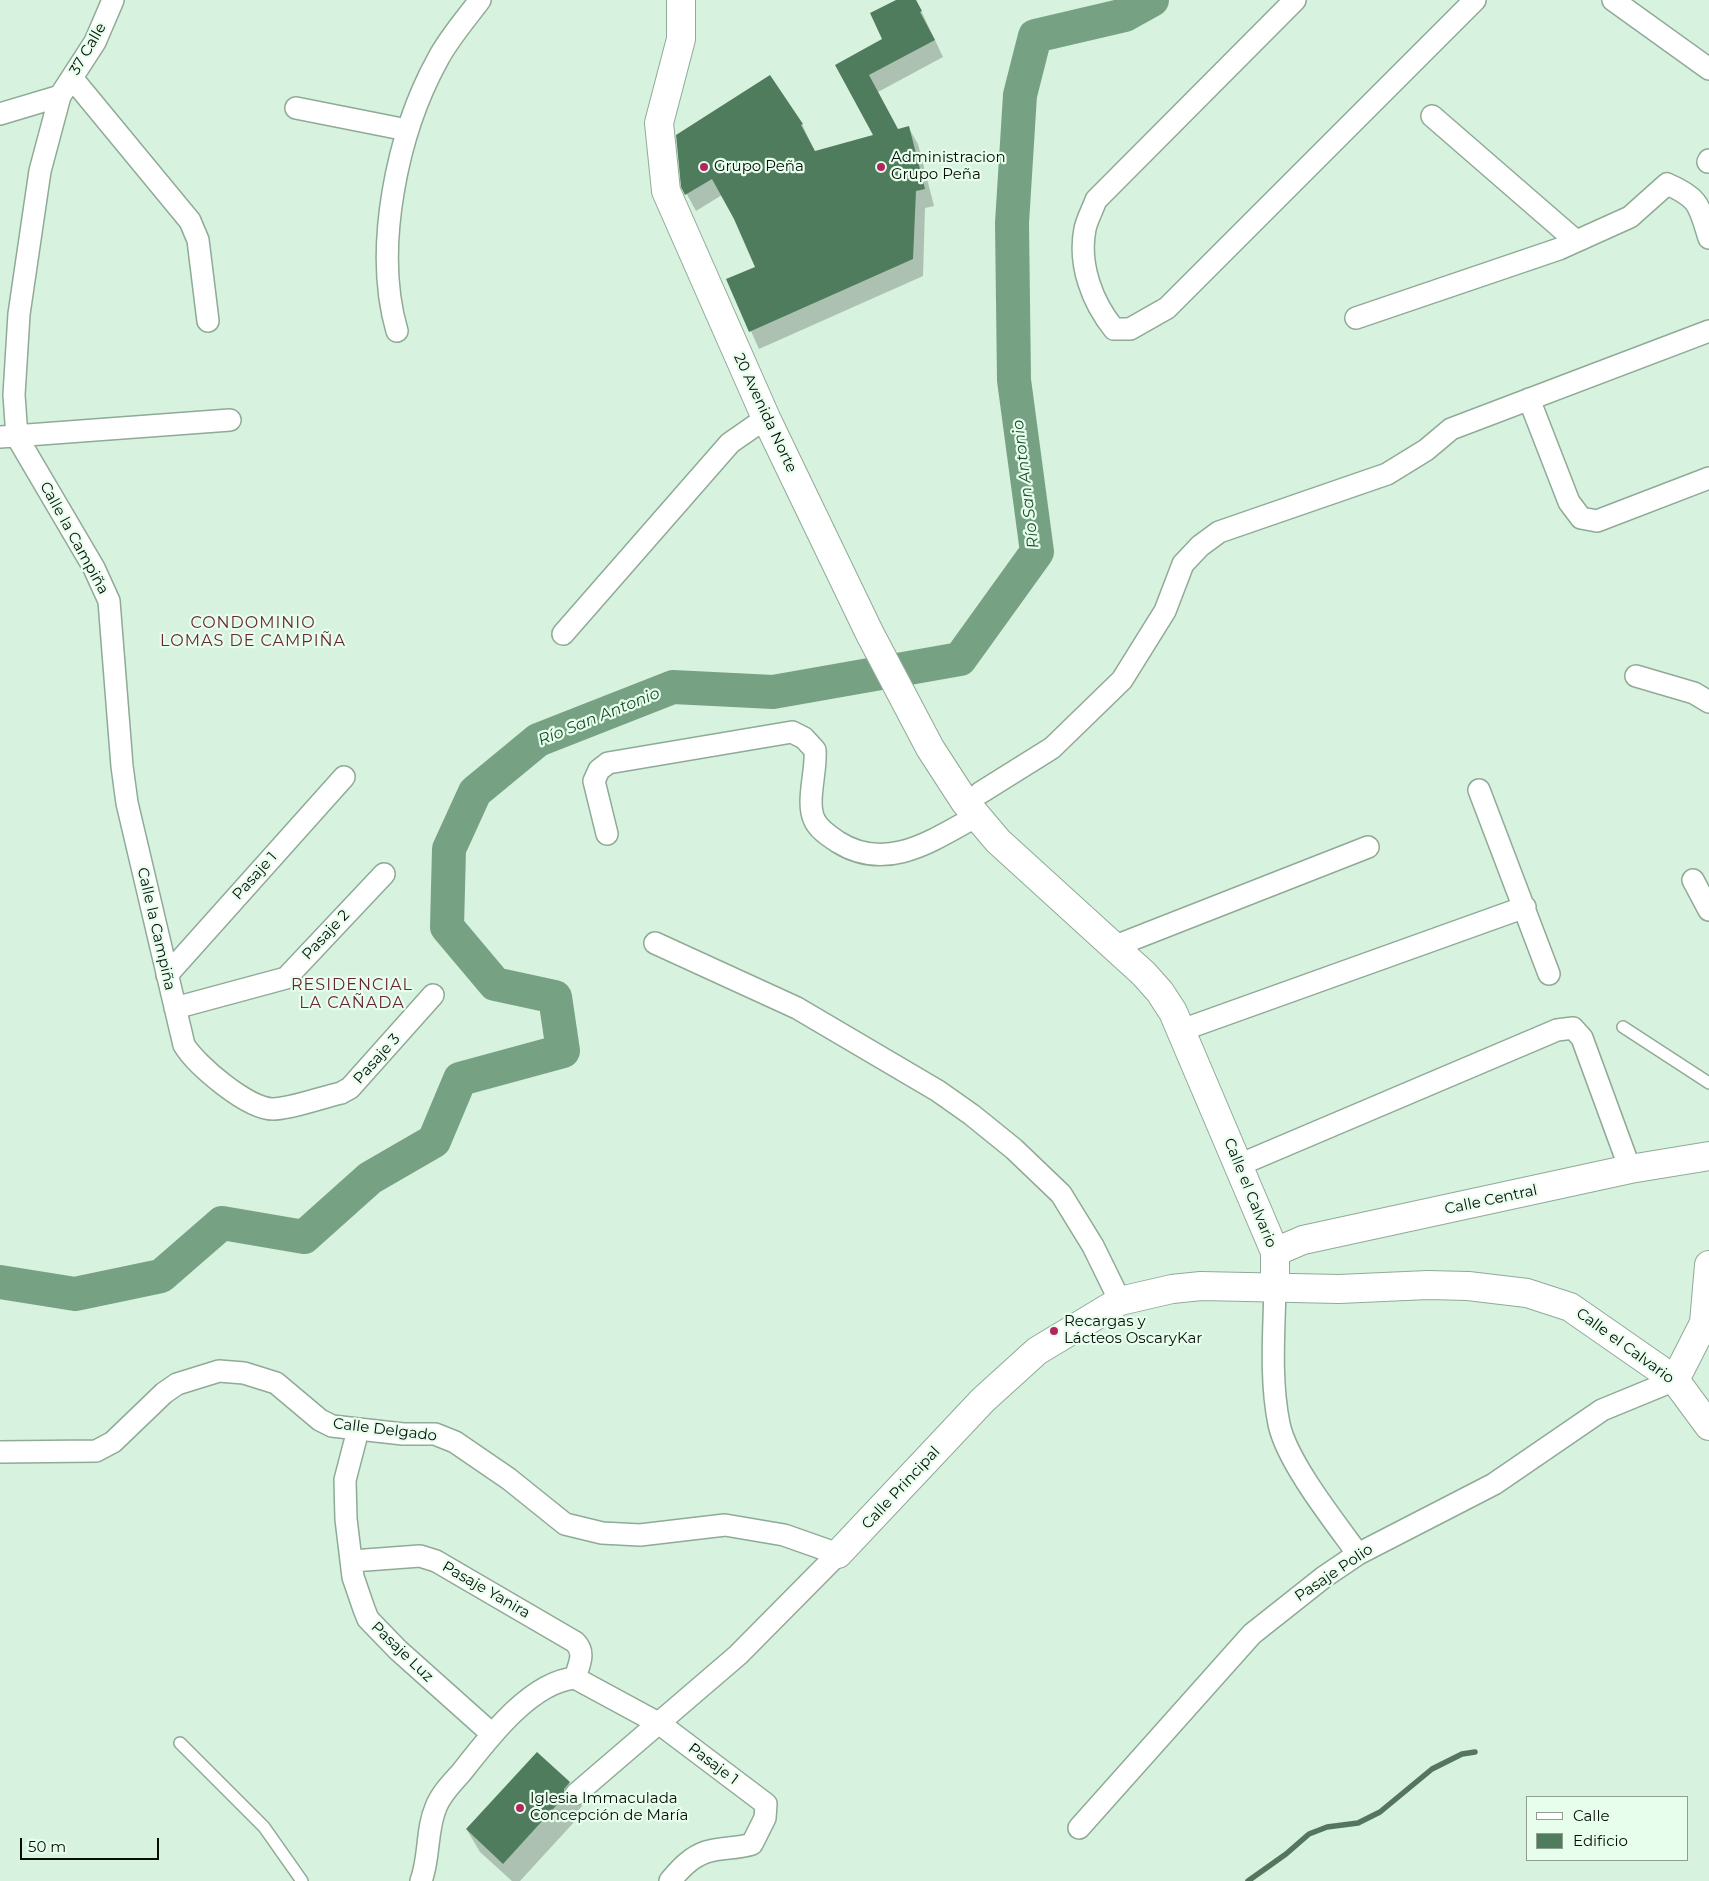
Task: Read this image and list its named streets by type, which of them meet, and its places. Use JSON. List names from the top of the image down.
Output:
{
  "streets": {
    "street": [
      "37 Calle",
      "20 Avenida Norte",
      "Calle la Campiña",
      "Pasaje 1",
      "Pasaje 2",
      "Pasaje 3",
      "Calle el Calvario",
      "Calle Central",
      "Calle Delgado",
      "Calle Principal",
      "Pasaje Polio",
      "Pasaje Yanira",
      "Pasaje Luz"
    ]
  },
  "crossings": [
    ["37 Calle", "Calle la Campiña"],
    ["20 Avenida Norte", "Calle el Calvario"],
    ["Calle la Campiña", "Pasaje 1"],
    ["Calle la Campiña", "Pasaje 2"],
    ["Calle la Campiña", "Pasaje 3"],
    ["Pasaje 1", "Calle Principal"],
    ["Pasaje 1", "Pasaje Yanira"],
    ["Calle el Calvario", "Calle Central"],
    ["Calle el Calvario", "Calle Principal"],
    ["Calle el Calvario", "Pasaje Polio"],
    ["Calle Delgado", "Calle Principal"],
    ["Calle Delgado", "Pasaje Luz"],
    ["Pasaje Yanira", "Pasaje Luz"]
  ],
  "districts": ["CONDOMINIO LOMAS DE CAMPIÑA", "RESIDENCIAL LA CAÑADA"],
  "water": ["Río San Antonio"],
  "places": [
    "Grupo Peña",
    "Administracion Grupo Peña",
    "Recargas y Lácteos OscaryKar",
    "Iglesia Immaculada Concepción de María"
  ],
  "legend": ["Calle", "Edificio"],
  "scale_bar": "50 m"
}
